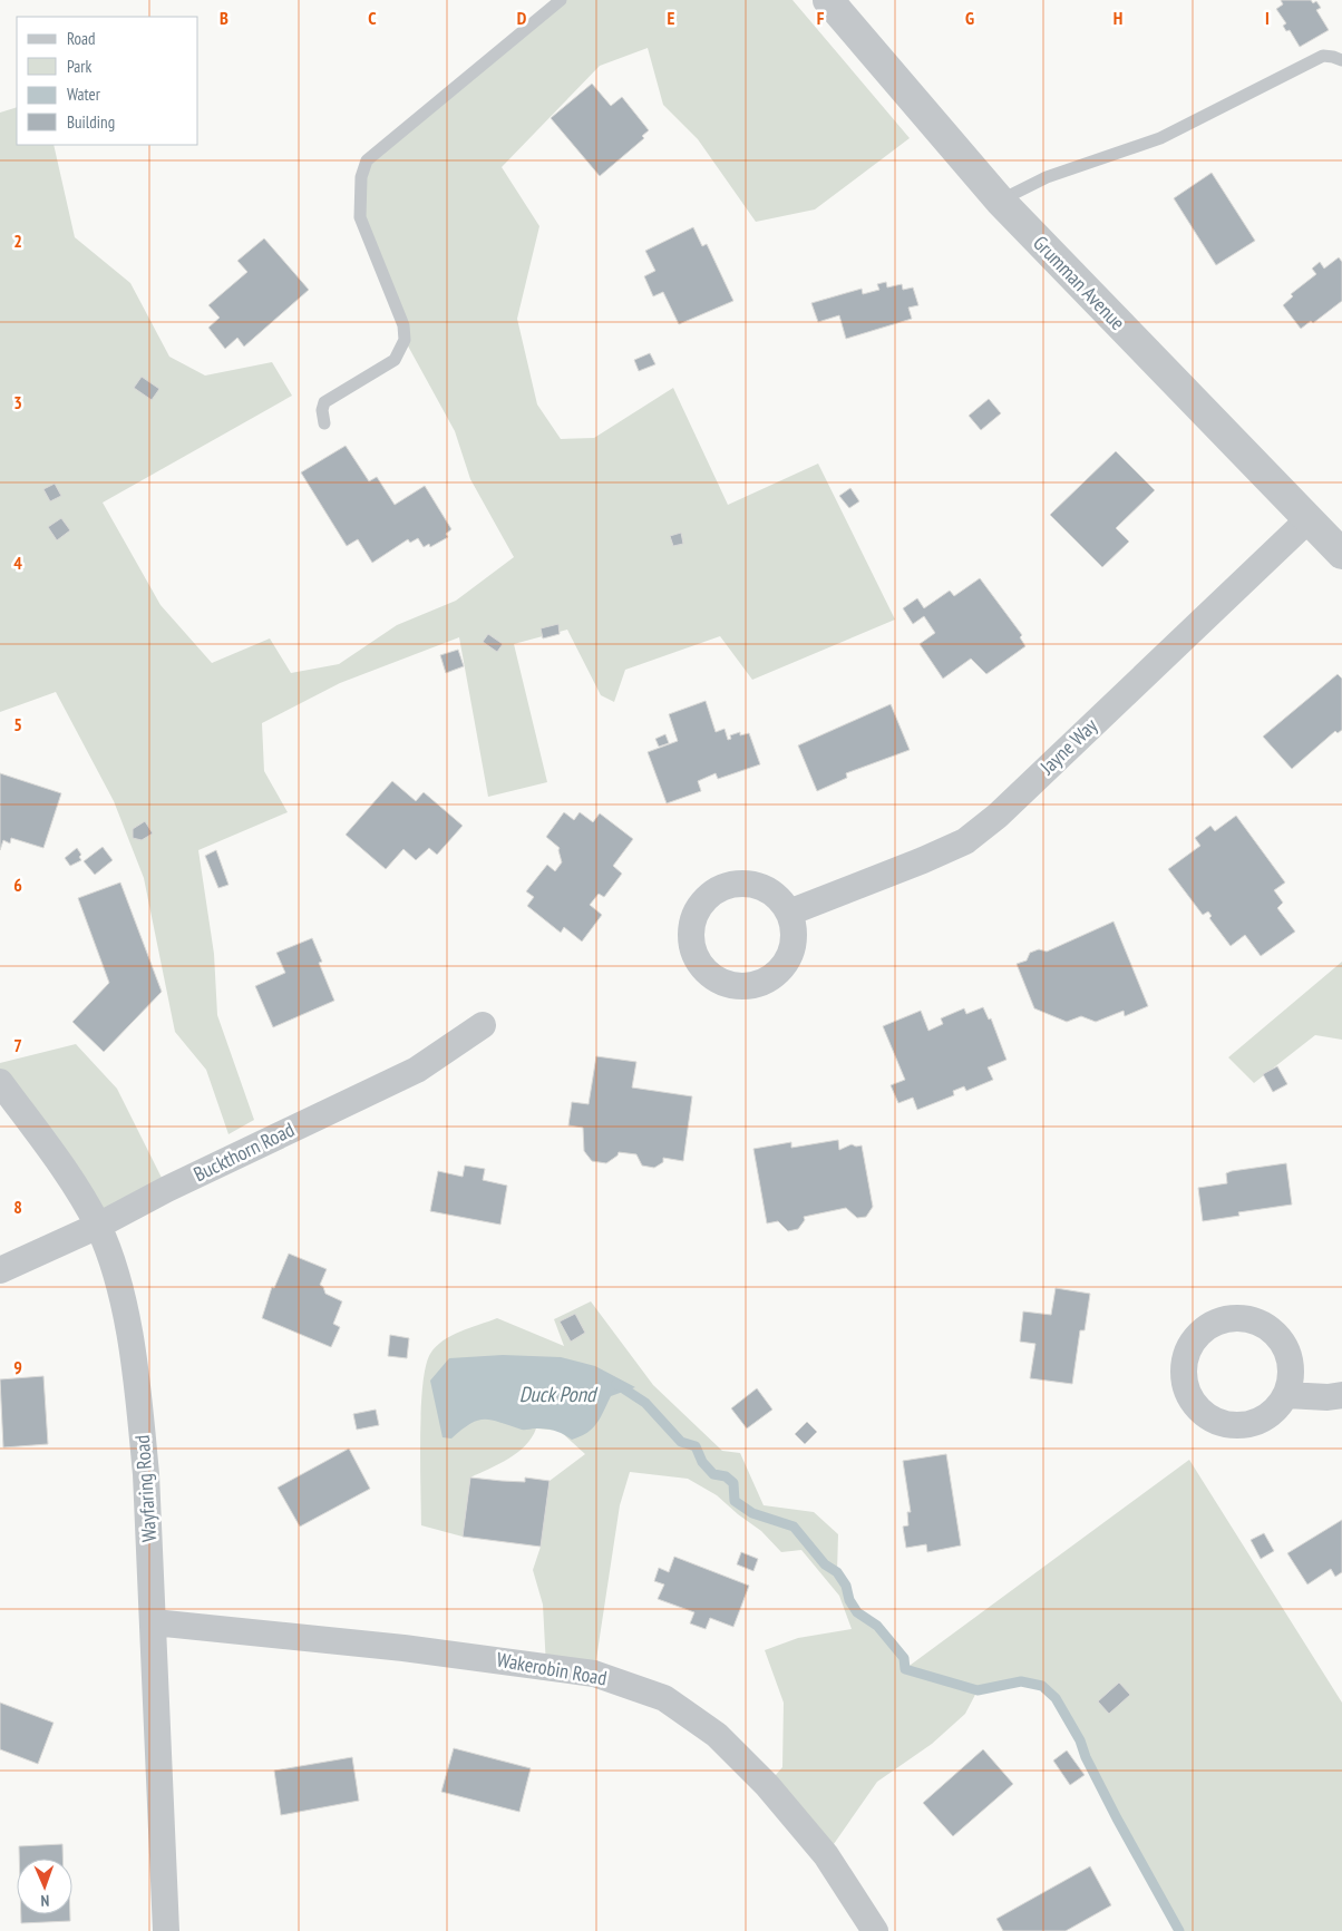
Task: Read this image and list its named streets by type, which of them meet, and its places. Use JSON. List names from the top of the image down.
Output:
{
  "streets": {
    "street": [
      "Grumman Avenue",
      "Jayne Way",
      "Buckthorn Road",
      "Wayfaring Road",
      "Wakerobin Road"
    ]
  },
  "crossings": [
    ["Grumman Avenue", "Jayne Way"],
    ["Buckthorn Road", "Wayfaring Road"],
    ["Wayfaring Road", "Wakerobin Road"]
  ],
  "water": ["Duck Pond"],
  "legend": [
    "Road",
    "Park",
    "Water",
    "Building"
  ],
  "north": "bottom",
  "grid": {
    "columns": [
      "B",
      "C",
      "D",
      "E",
      "F",
      "G",
      "H",
      "I"
    ],
    "rows": [
      "2",
      "3",
      "4",
      "5",
      "6",
      "7",
      "8",
      "9"
    ]
  }
}
